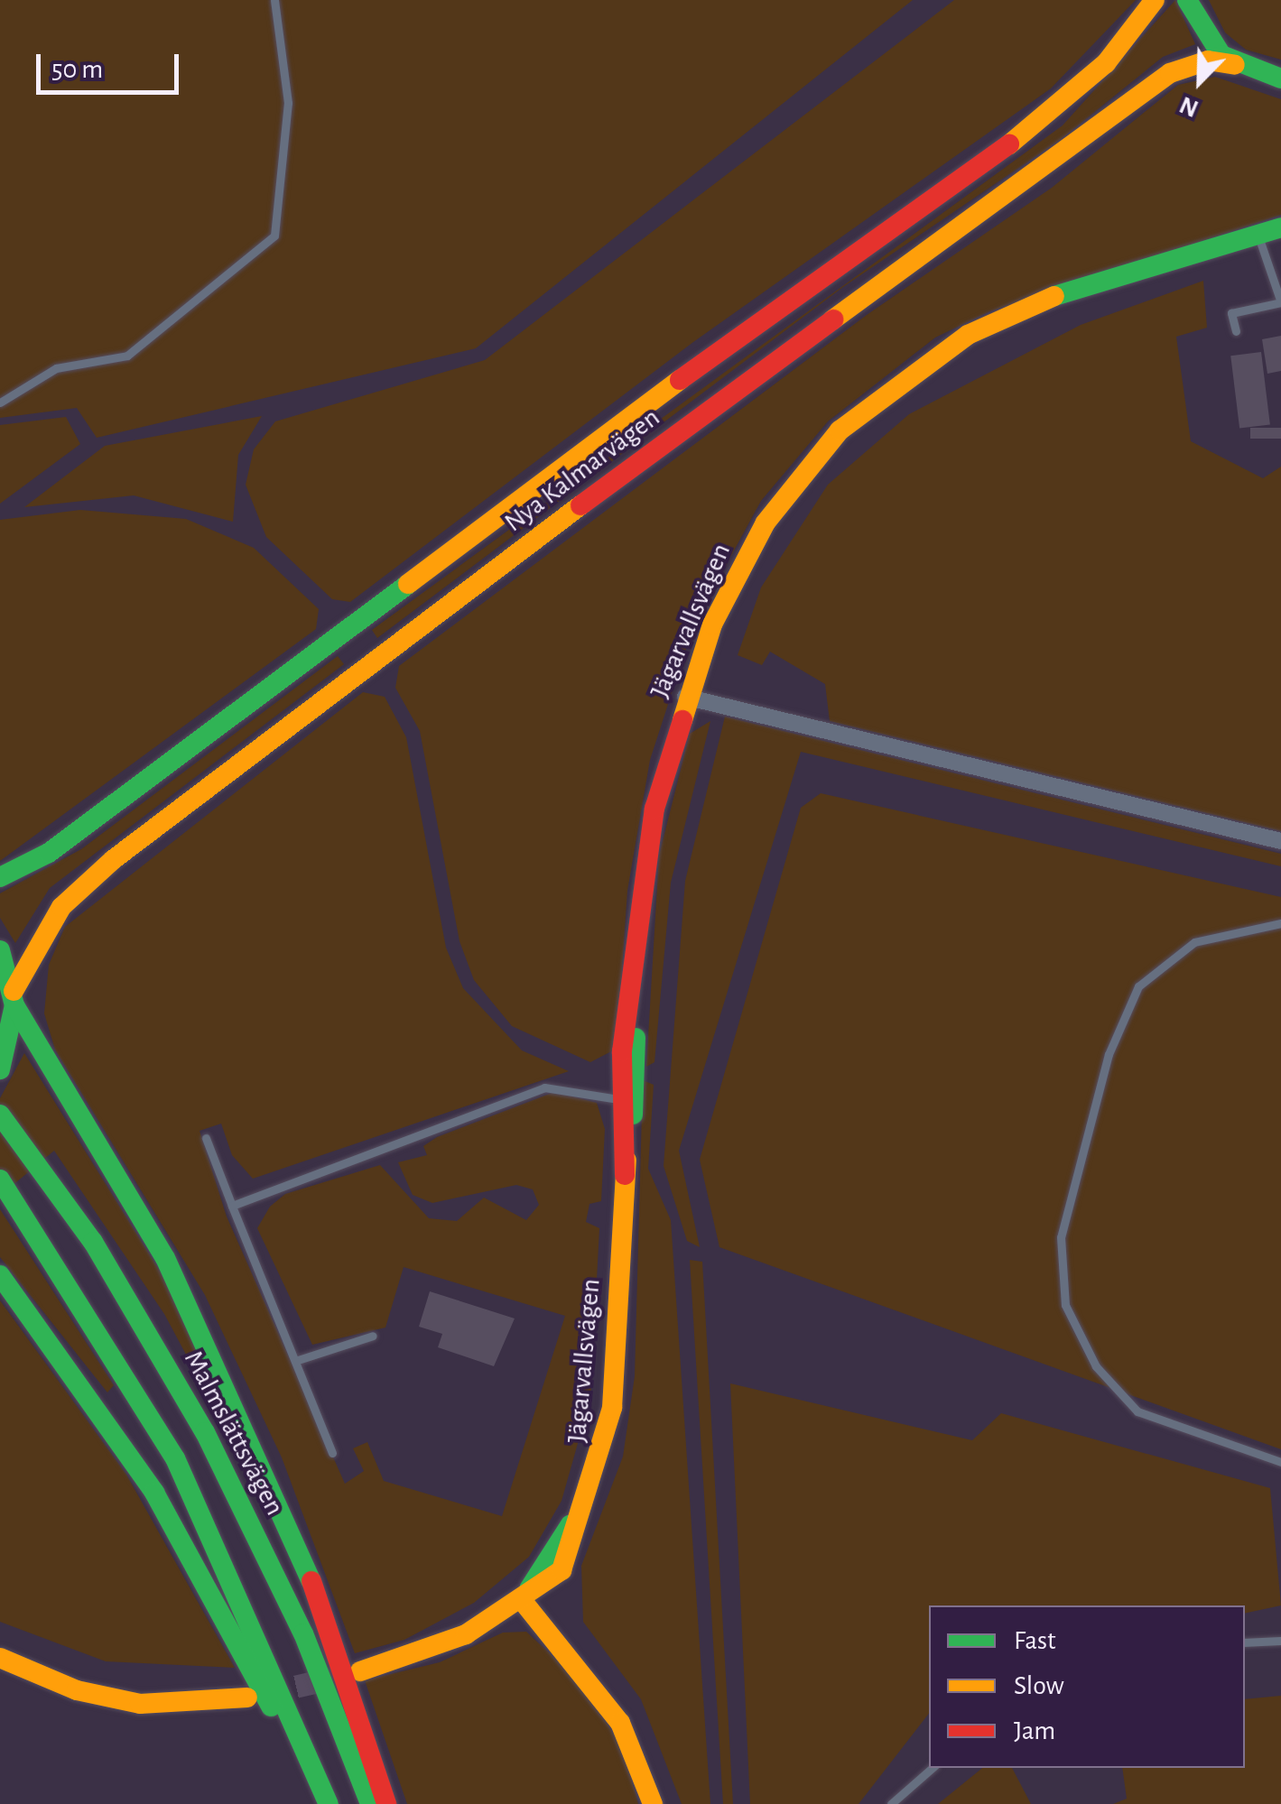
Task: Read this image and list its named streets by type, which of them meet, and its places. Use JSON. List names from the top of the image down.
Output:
{
  "streets": {
    "main road": ["Nya Kalmarvägen", "Jägarvallsvägen", "Malmslättsvägen"]
  },
  "legend": ["Fast", "Slow", "Jam"],
  "scale_bar": "50 m",
  "north": "bottom left"
}
